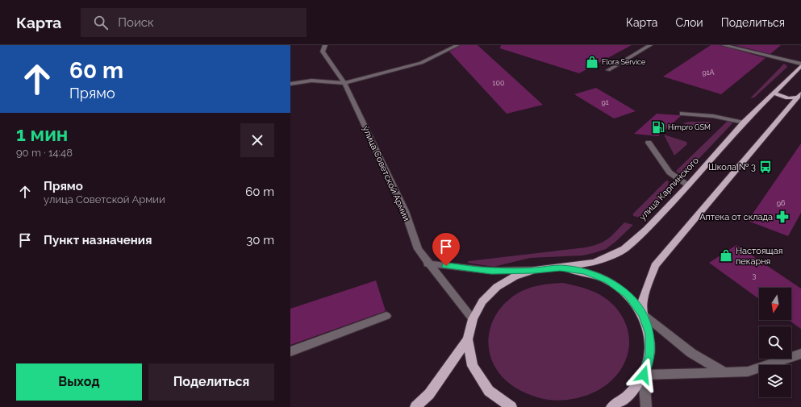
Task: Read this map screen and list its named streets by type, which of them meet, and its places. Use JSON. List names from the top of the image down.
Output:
{
  "streets": {
    "main road": ["улица Карпинского"],
    "street": ["улица Советской Армии"]
  },
  "crossings": [
    ["улица Советской Армии", "улица Карпинского"]
  ],
  "places": {
    "shop": ["Flora Service", "Настоящая пекарня"],
    "fuel station": ["Himpro GSM"],
    "bus stop": ["Школа № 3"],
    "pharmacy": ["Аптека от склада"]
  },
  "house_numbers": [
    "91А",
    "100",
    "91",
    "96",
    "3"
  ],
  "north": "bottom",
  "page": {
    "header": "Карта",
    "search": "Поиск",
    "nav": ["Карта", "Слои", "Поделиться"],
    "turn": ["60 m", "Прямо"],
    "heading": ["1 мин", "90 m · 14:48"],
    "list": [
      {
        "name": "Прямо",
        "note": "улица Советской Армии",
        "value": "60 m"
      },
      {
        "name": "Пункт назначения",
        "value": "30 m"
      }
    ],
    "buttons": ["Выход", "Поделиться"]
  }
}
